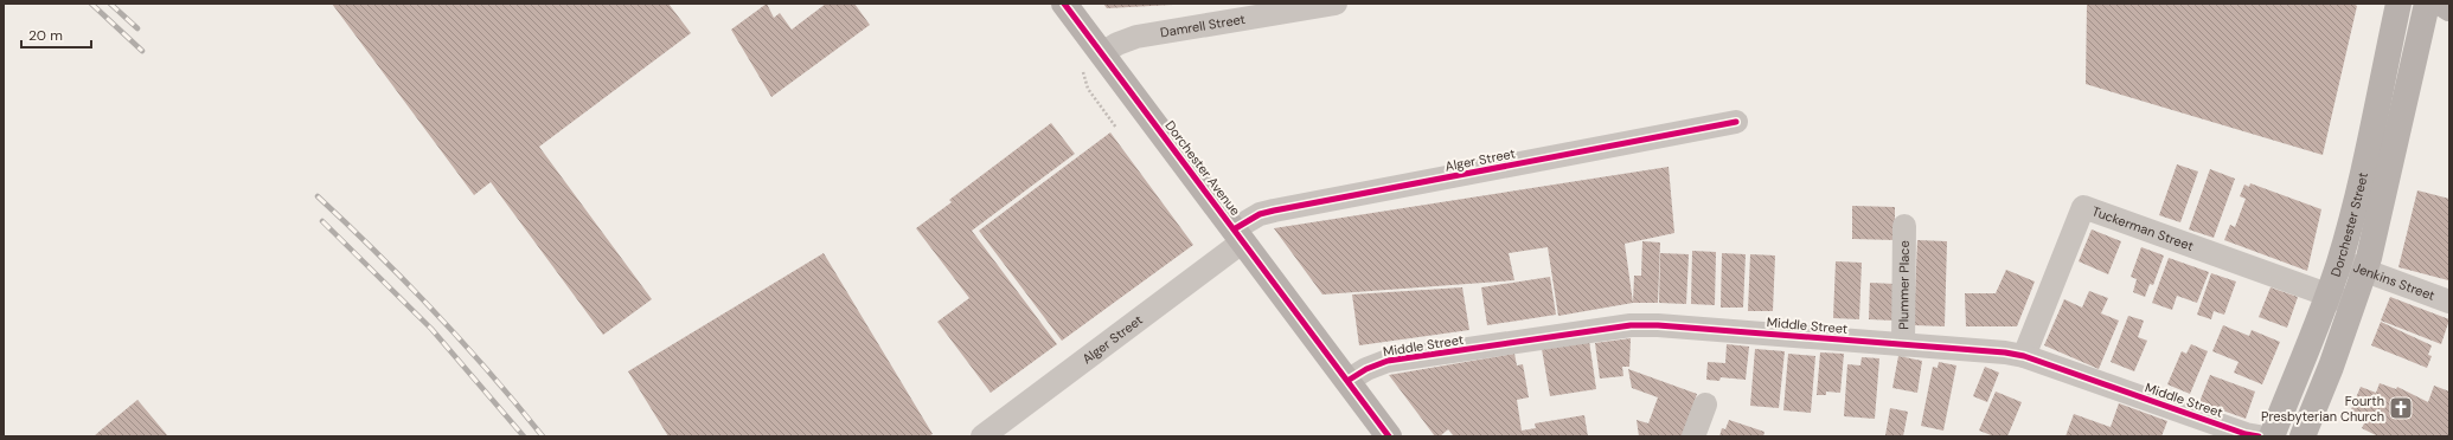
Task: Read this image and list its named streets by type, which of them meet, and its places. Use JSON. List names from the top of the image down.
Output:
{
  "streets": {
    "main road": ["Dorchester Avenue", "Dorchester Street"],
    "street": [
      "Damrell Street",
      "Alger Street",
      "Tuckerman Street",
      "Jenkins Street",
      "Plummer Place",
      "Middle Street"
    ]
  },
  "crossings": [
    ["Damrell Street", "Dorchester Avenue"],
    ["Alger Street", "Dorchester Avenue"],
    ["Dorchester Avenue", "Middle Street"],
    ["Dorchester Street", "Tuckerman Street"],
    ["Dorchester Street", "Jenkins Street"],
    ["Tuckerman Street", "Middle Street"],
    ["Plummer Place", "Middle Street"]
  ],
  "places": {
    "church": ["Fourth Presbyterian Church"]
  },
  "scale_bar": "20 m"
}
